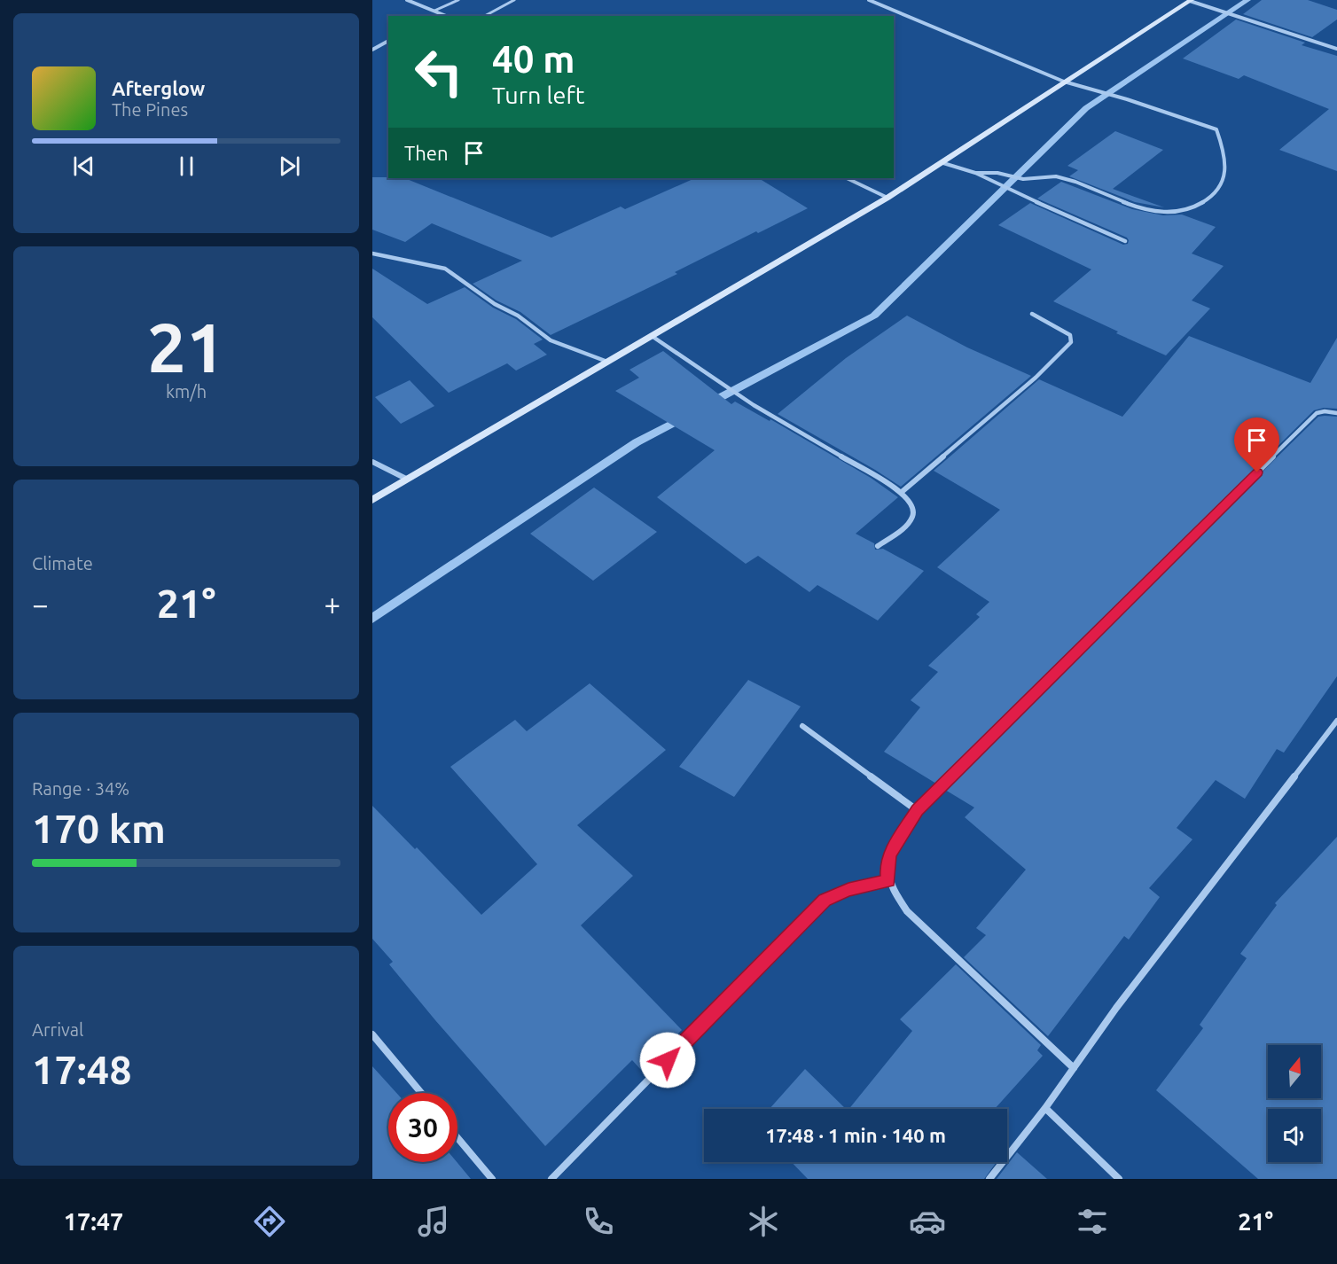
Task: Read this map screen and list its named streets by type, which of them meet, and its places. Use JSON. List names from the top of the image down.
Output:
{
  "north": "top",
  "page": {
    "turn": ["40 m", "Turn left"],
    "song": ["Afterglow", "The Pines"],
    "then": "Then",
    "tile": [
      ["21", "km/h"],
      "Climate",
      ["Range · 34%", "170 km"],
      ["Arrival", "17:48"]
    ],
    "heat": ["−", "21°", "+"],
    "limit": "30",
    "trip": "17:48 · 1 min · 140 m",
    "tabs": ["17:47", "21°"]
  }
}
